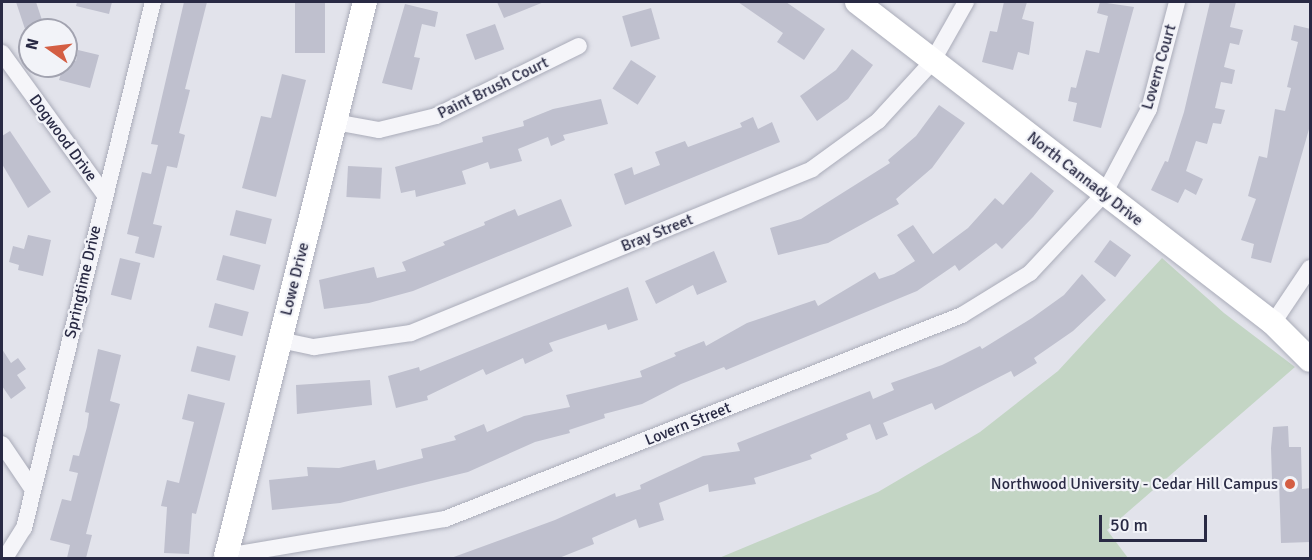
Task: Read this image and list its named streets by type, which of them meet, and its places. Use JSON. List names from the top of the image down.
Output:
{
  "streets": {
    "street": [
      "Lovern Court",
      "Paint Brush Court",
      "Dogwood Drive",
      "North Cannady Drive",
      "Bray Street",
      "Lowe Drive",
      "Springtime Drive",
      "Lovern Street"
    ]
  },
  "crossings": [
    ["Lovern Court", "North Cannady Drive"],
    ["Lovern Court", "Lovern Street"],
    ["Paint Brush Court", "Lowe Drive"],
    ["Dogwood Drive", "Springtime Drive"],
    ["North Cannady Drive", "Bray Street"],
    ["North Cannady Drive", "Lovern Street"],
    ["Bray Street", "Lowe Drive"],
    ["Lowe Drive", "Lovern Street"]
  ],
  "places": ["Northwood University - Cedar Hill Campus"],
  "scale_bar": "50 m",
  "north": "left"
}
